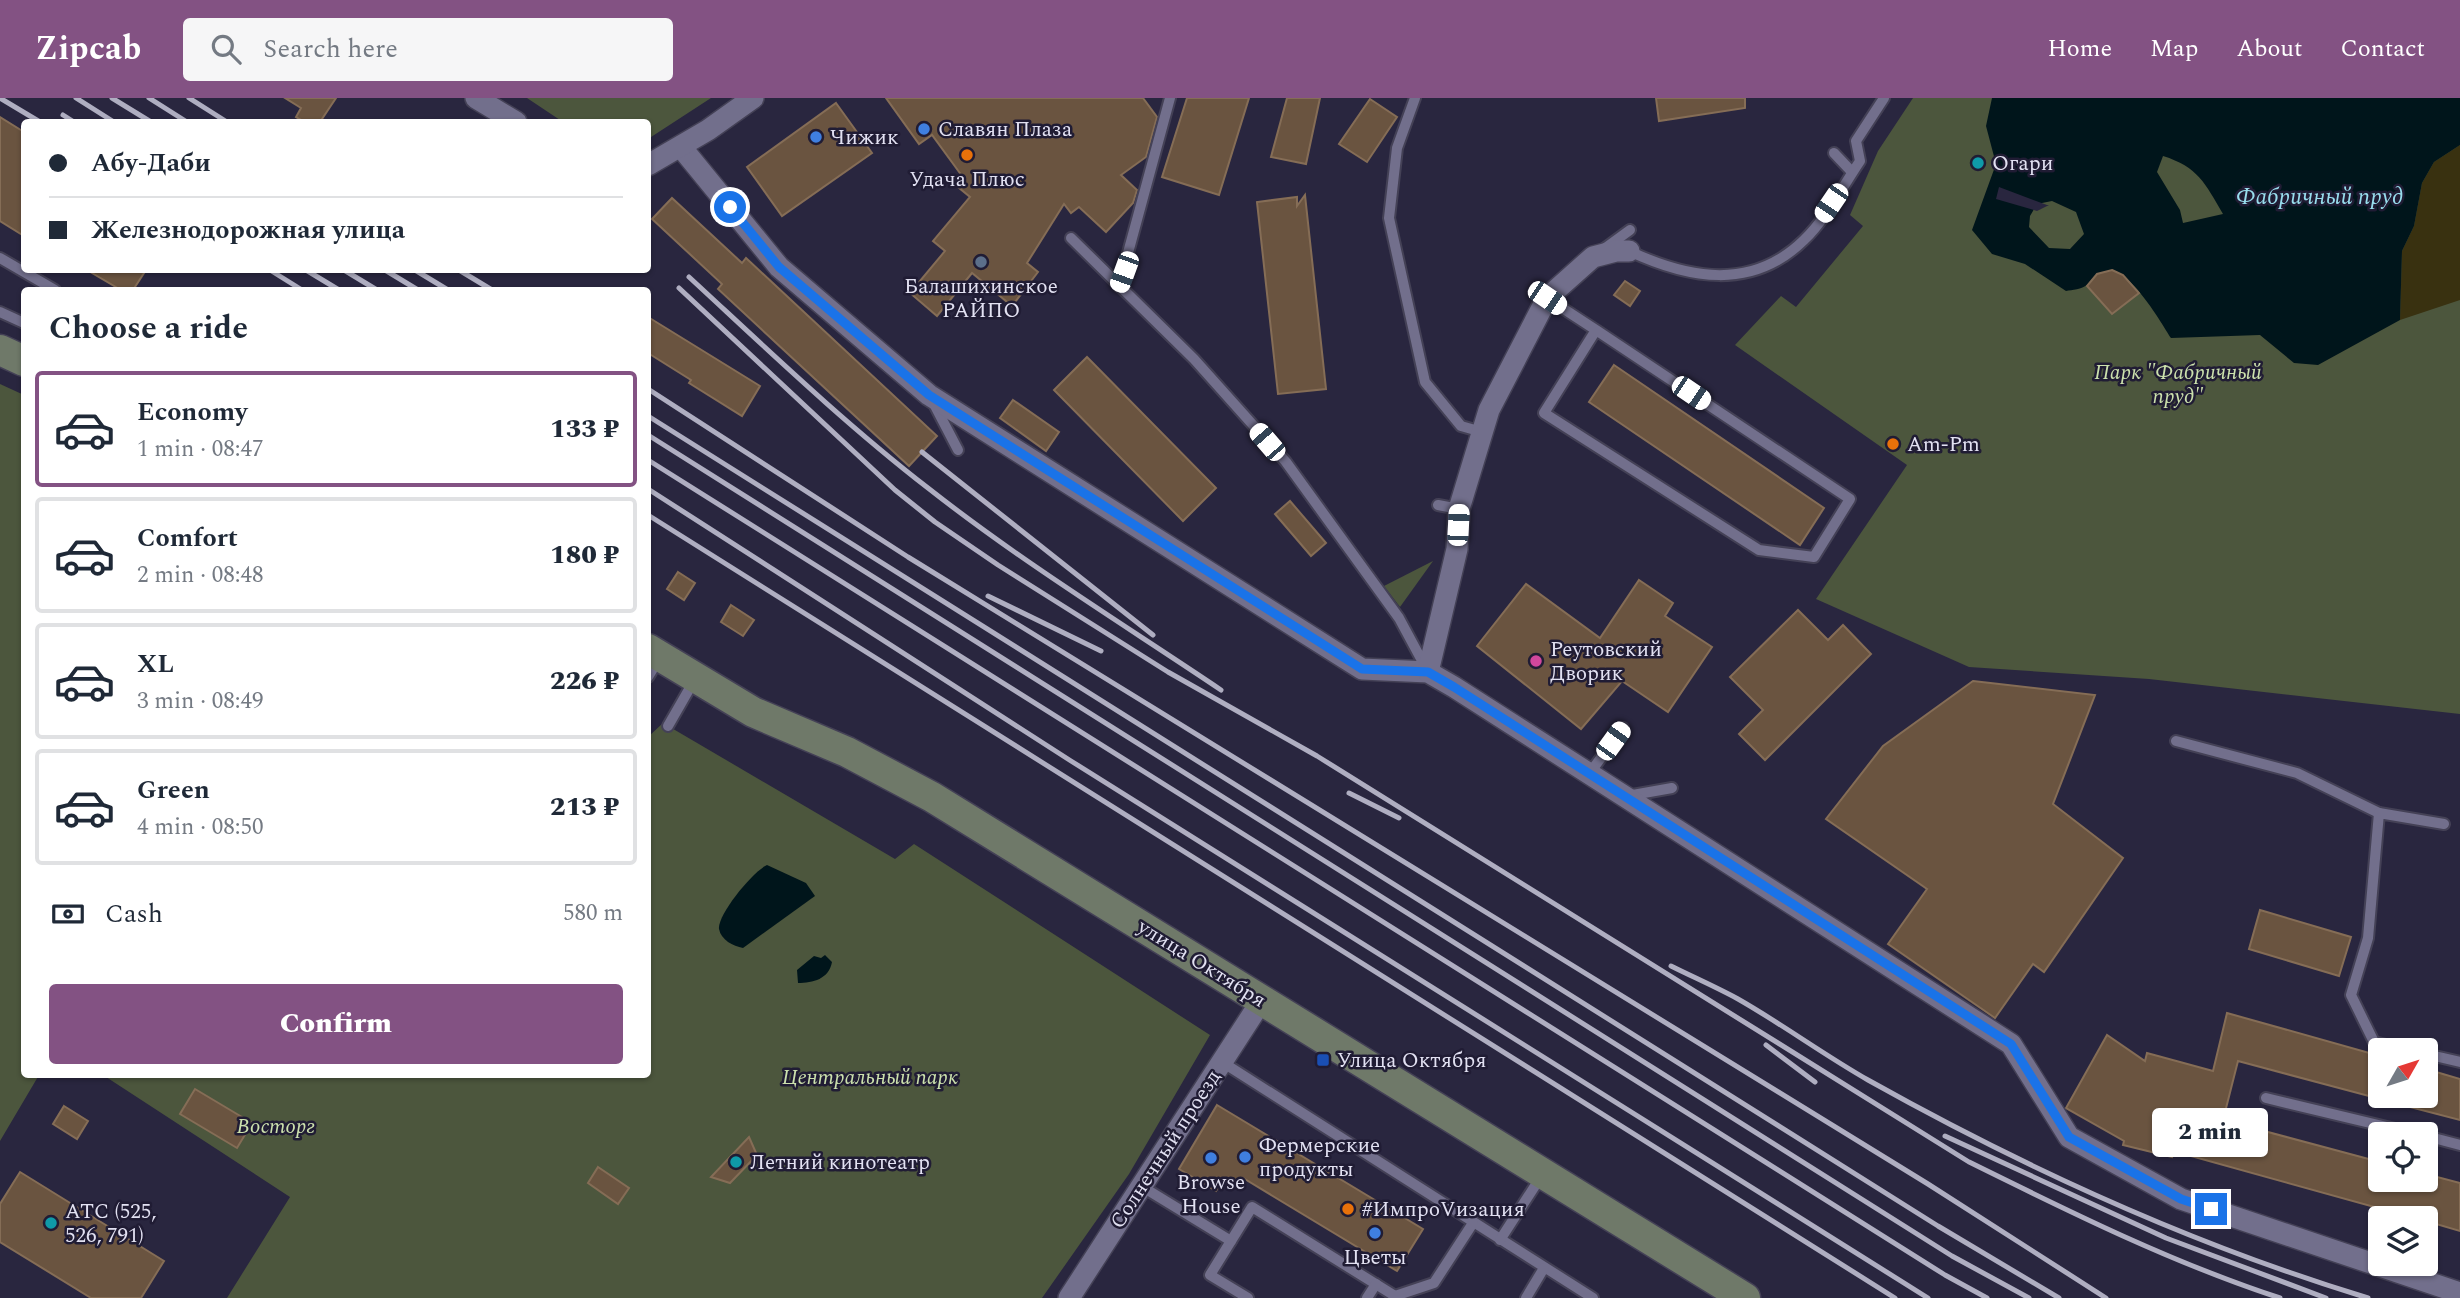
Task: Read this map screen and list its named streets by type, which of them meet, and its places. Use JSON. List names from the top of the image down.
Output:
{
  "streets": {
    "street": ["улица Октября", "Солнечный проезд"]
  },
  "crossings": [
    ["улица Октября", "Солнечный проезд"]
  ],
  "water": ["Фабричный пруд"],
  "parks": ["Парк \"Фабричный пруд\"", "Центральный парк", "Восторг"],
  "places": {
    "other": [
      "Славян Плаза",
      "Чижик",
      "Удача Плюс",
      "Огари",
      "Балашихинское РАЙПО",
      "Am-Pm",
      "Реутовский Дворик",
      "Фермерские продукты",
      "Browse House",
      "Летний кинотеатр",
      "#ИмпроVизация",
      "АТС (525, 526, 791)",
      "Цветы"
    ],
    "transit": ["Улица Октября"]
  },
  "north": "top right",
  "page": {
    "header": "Zipcab",
    "search": "Search here",
    "nav": [
      "Home",
      "Map",
      "About",
      "Contact"
    ],
    "banner": ["Абу-Даби", "Железнодорожная улица"],
    "heading": "Choose a ride",
    "list": [
      {
        "name": "Economy",
        "note": "1 min · 08:47",
        "value": "133 ₽"
      },
      {
        "name": "Comfort",
        "note": "2 min · 08:48",
        "value": "180 ₽"
      },
      {
        "name": "XL",
        "note": "3 min · 08:49",
        "value": "226 ₽"
      },
      {
        "name": "Green",
        "note": "4 min · 08:50",
        "value": "213 ₽"
      }
    ],
    "pay": ["Cash", "580 m"],
    "buttons": "Confirm",
    "bubble": "2 min"
  }
}
